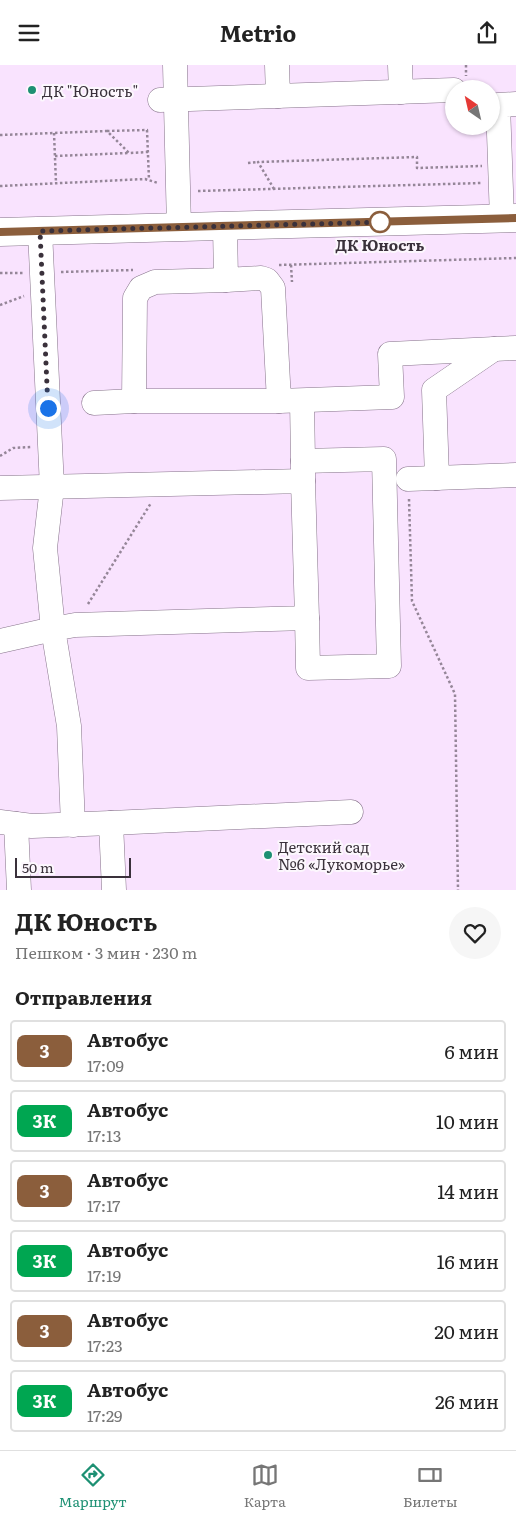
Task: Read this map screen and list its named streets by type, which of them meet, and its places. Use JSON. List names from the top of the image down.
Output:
{
  "places": ["ДК \"Юность\"", "ДК Юность", "Детский сад №6 «Лукоморье»"],
  "lines": ["bus line 3"],
  "scale_bar": "50 m",
  "north": "top left",
  "page": {
    "header": "Metrio",
    "scale": "50 m",
    "heading": [
      ["ДК Юность", "Пешком · 3 мин · 230 m"],
      "Отправления"
    ],
    "list": [
      {
        "mark": "3",
        "name": "Автобус",
        "note": "17:09",
        "value": "6 мин"
      },
      {
        "mark": "3К",
        "name": "Автобус",
        "note": "17:13",
        "value": "10 мин"
      },
      {
        "mark": "3",
        "name": "Автобус",
        "note": "17:17",
        "value": "14 мин"
      },
      {
        "mark": "3К",
        "name": "Автобус",
        "note": "17:19",
        "value": "16 мин"
      },
      {
        "mark": "3",
        "name": "Автобус",
        "note": "17:23",
        "value": "20 мин"
      },
      {
        "mark": "3К",
        "name": "Автобус",
        "note": "17:29",
        "value": "26 мин"
      }
    ],
    "tabs": ["Маршрут", "Карта", "Билеты"]
  }
}
